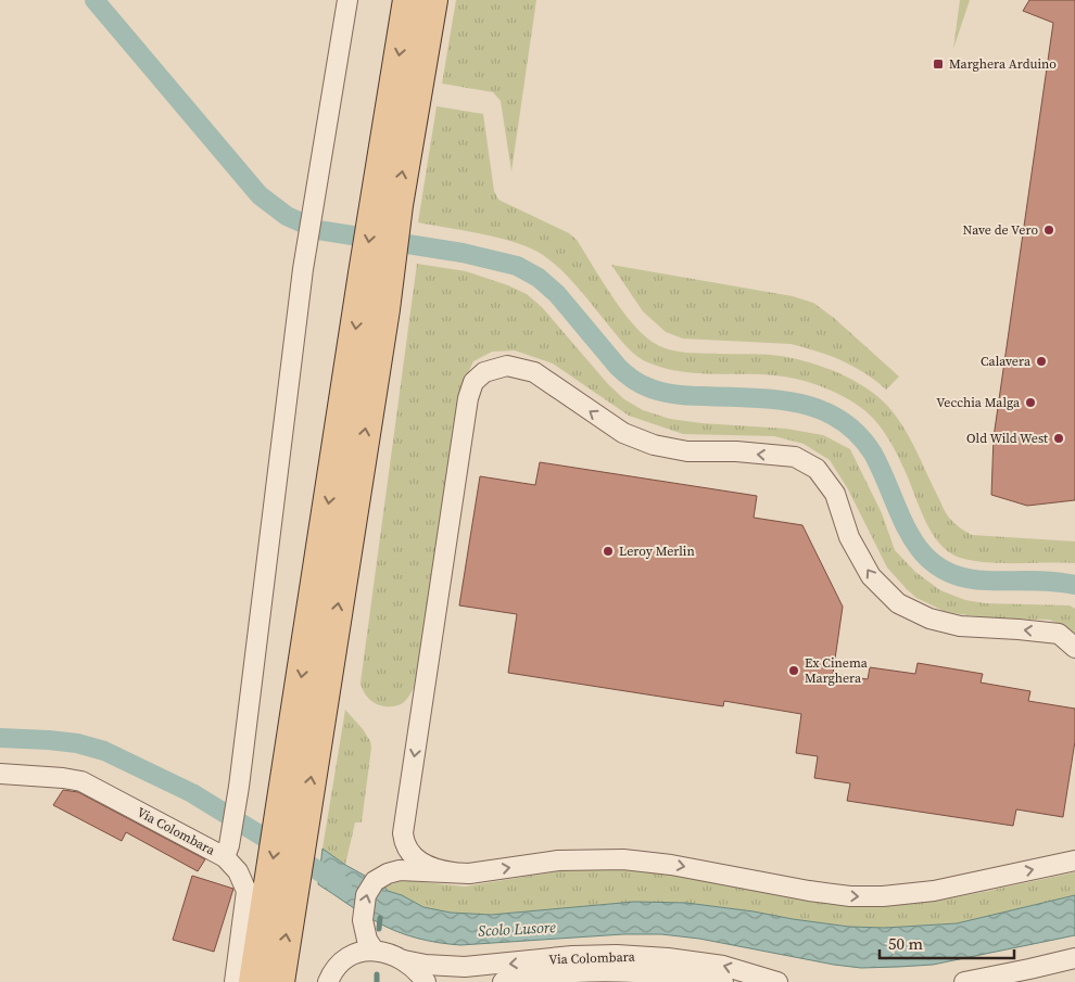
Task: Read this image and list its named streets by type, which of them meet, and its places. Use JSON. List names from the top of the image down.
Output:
{
  "streets": {
    "street": ["Via Colombara"]
  },
  "water": ["Scolo Lusore"],
  "places": {
    "transit": ["Marghera Arduino"],
    "other": [
      "Nave de Vero",
      "Calavera",
      "Vecchia Malga",
      "Old Wild West",
      "Leroy Merlin",
      "Ex Cinema Marghera"
    ]
  },
  "scale_bar": "50 m"
}
